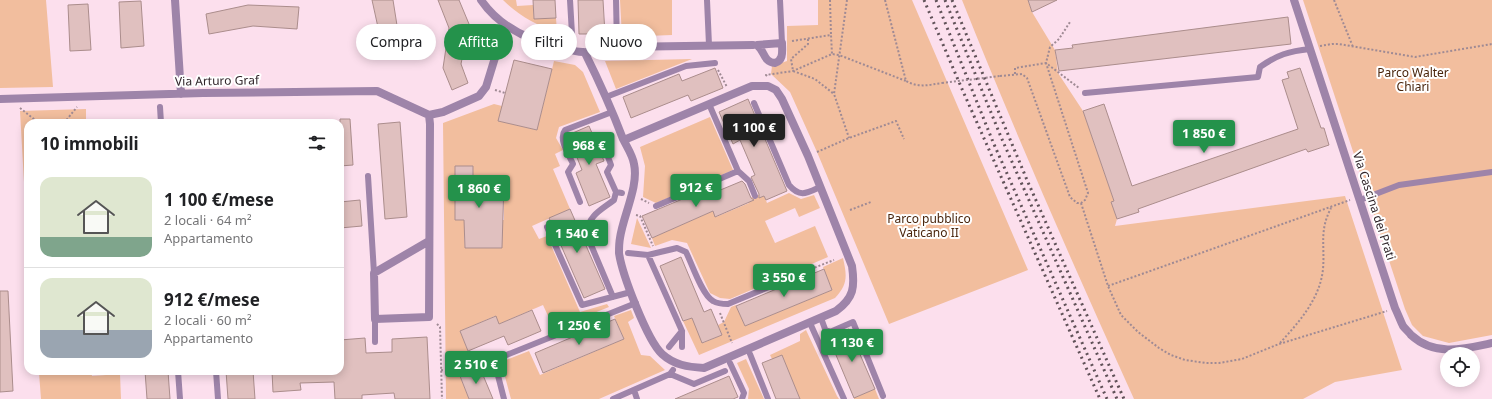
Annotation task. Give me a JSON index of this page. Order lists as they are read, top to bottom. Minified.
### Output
{"streets":{"street":["Via Arturo Graf","Via Cascina dei Prati"]},"parks":["Parco Walter Chiari","Parco pubblico Vaticano II"],"page":{"chip":["Compra","Affitta","Filtri","Nuovo"],"price":["1 100 €","1 850 €","968 €","912 €","1 860 €","1 540 €","3 550 €","1 250 €","1 130 €","2 510 €"],"heading":"10 immobili","list":[{"name":"1 100 €/mese","note":"2 locali · 64 m² · Appartamento"},{"name":"912 €/mese","note":"2 locali · 60 m² · Appartamento"}]}}
